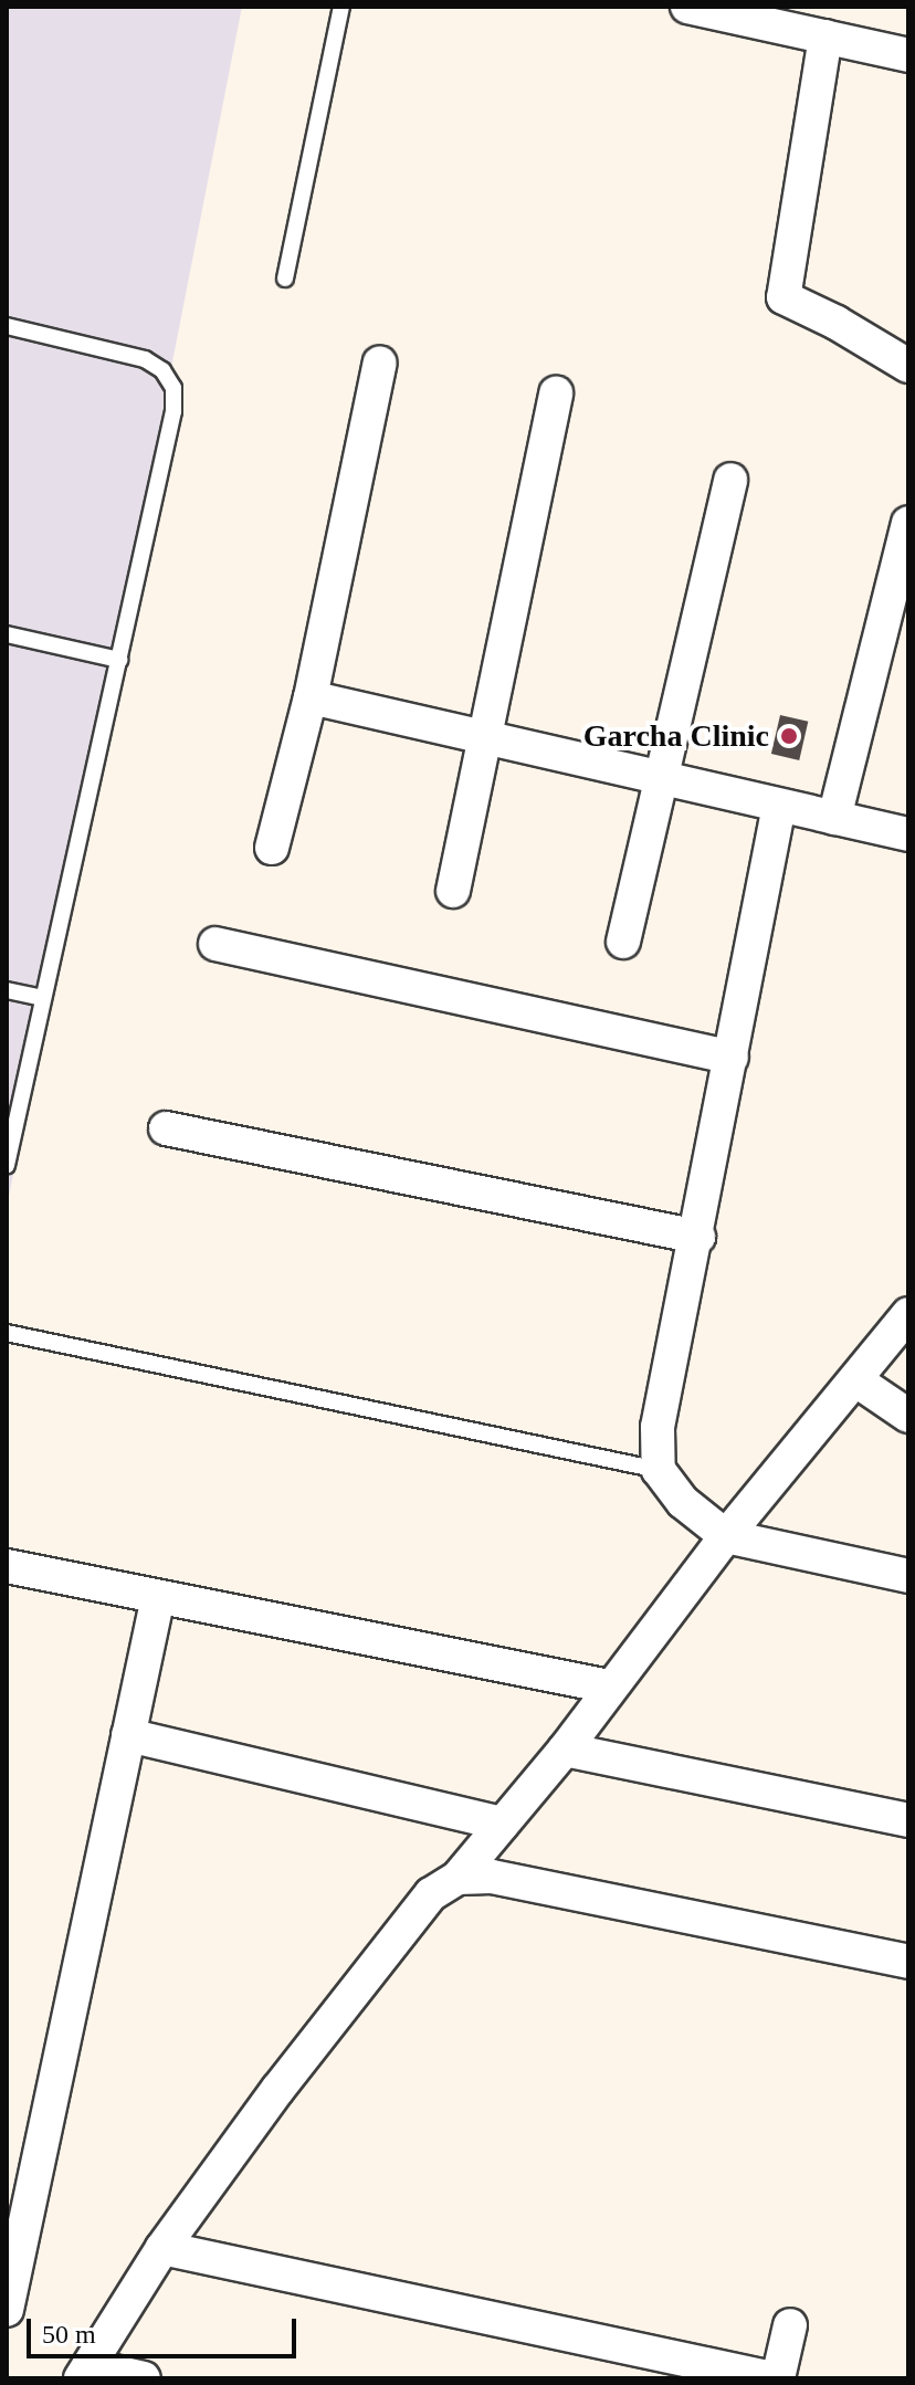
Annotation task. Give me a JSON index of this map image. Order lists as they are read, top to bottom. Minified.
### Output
{"places":["Garcha Clinic"],"scale_bar":"50 m"}
